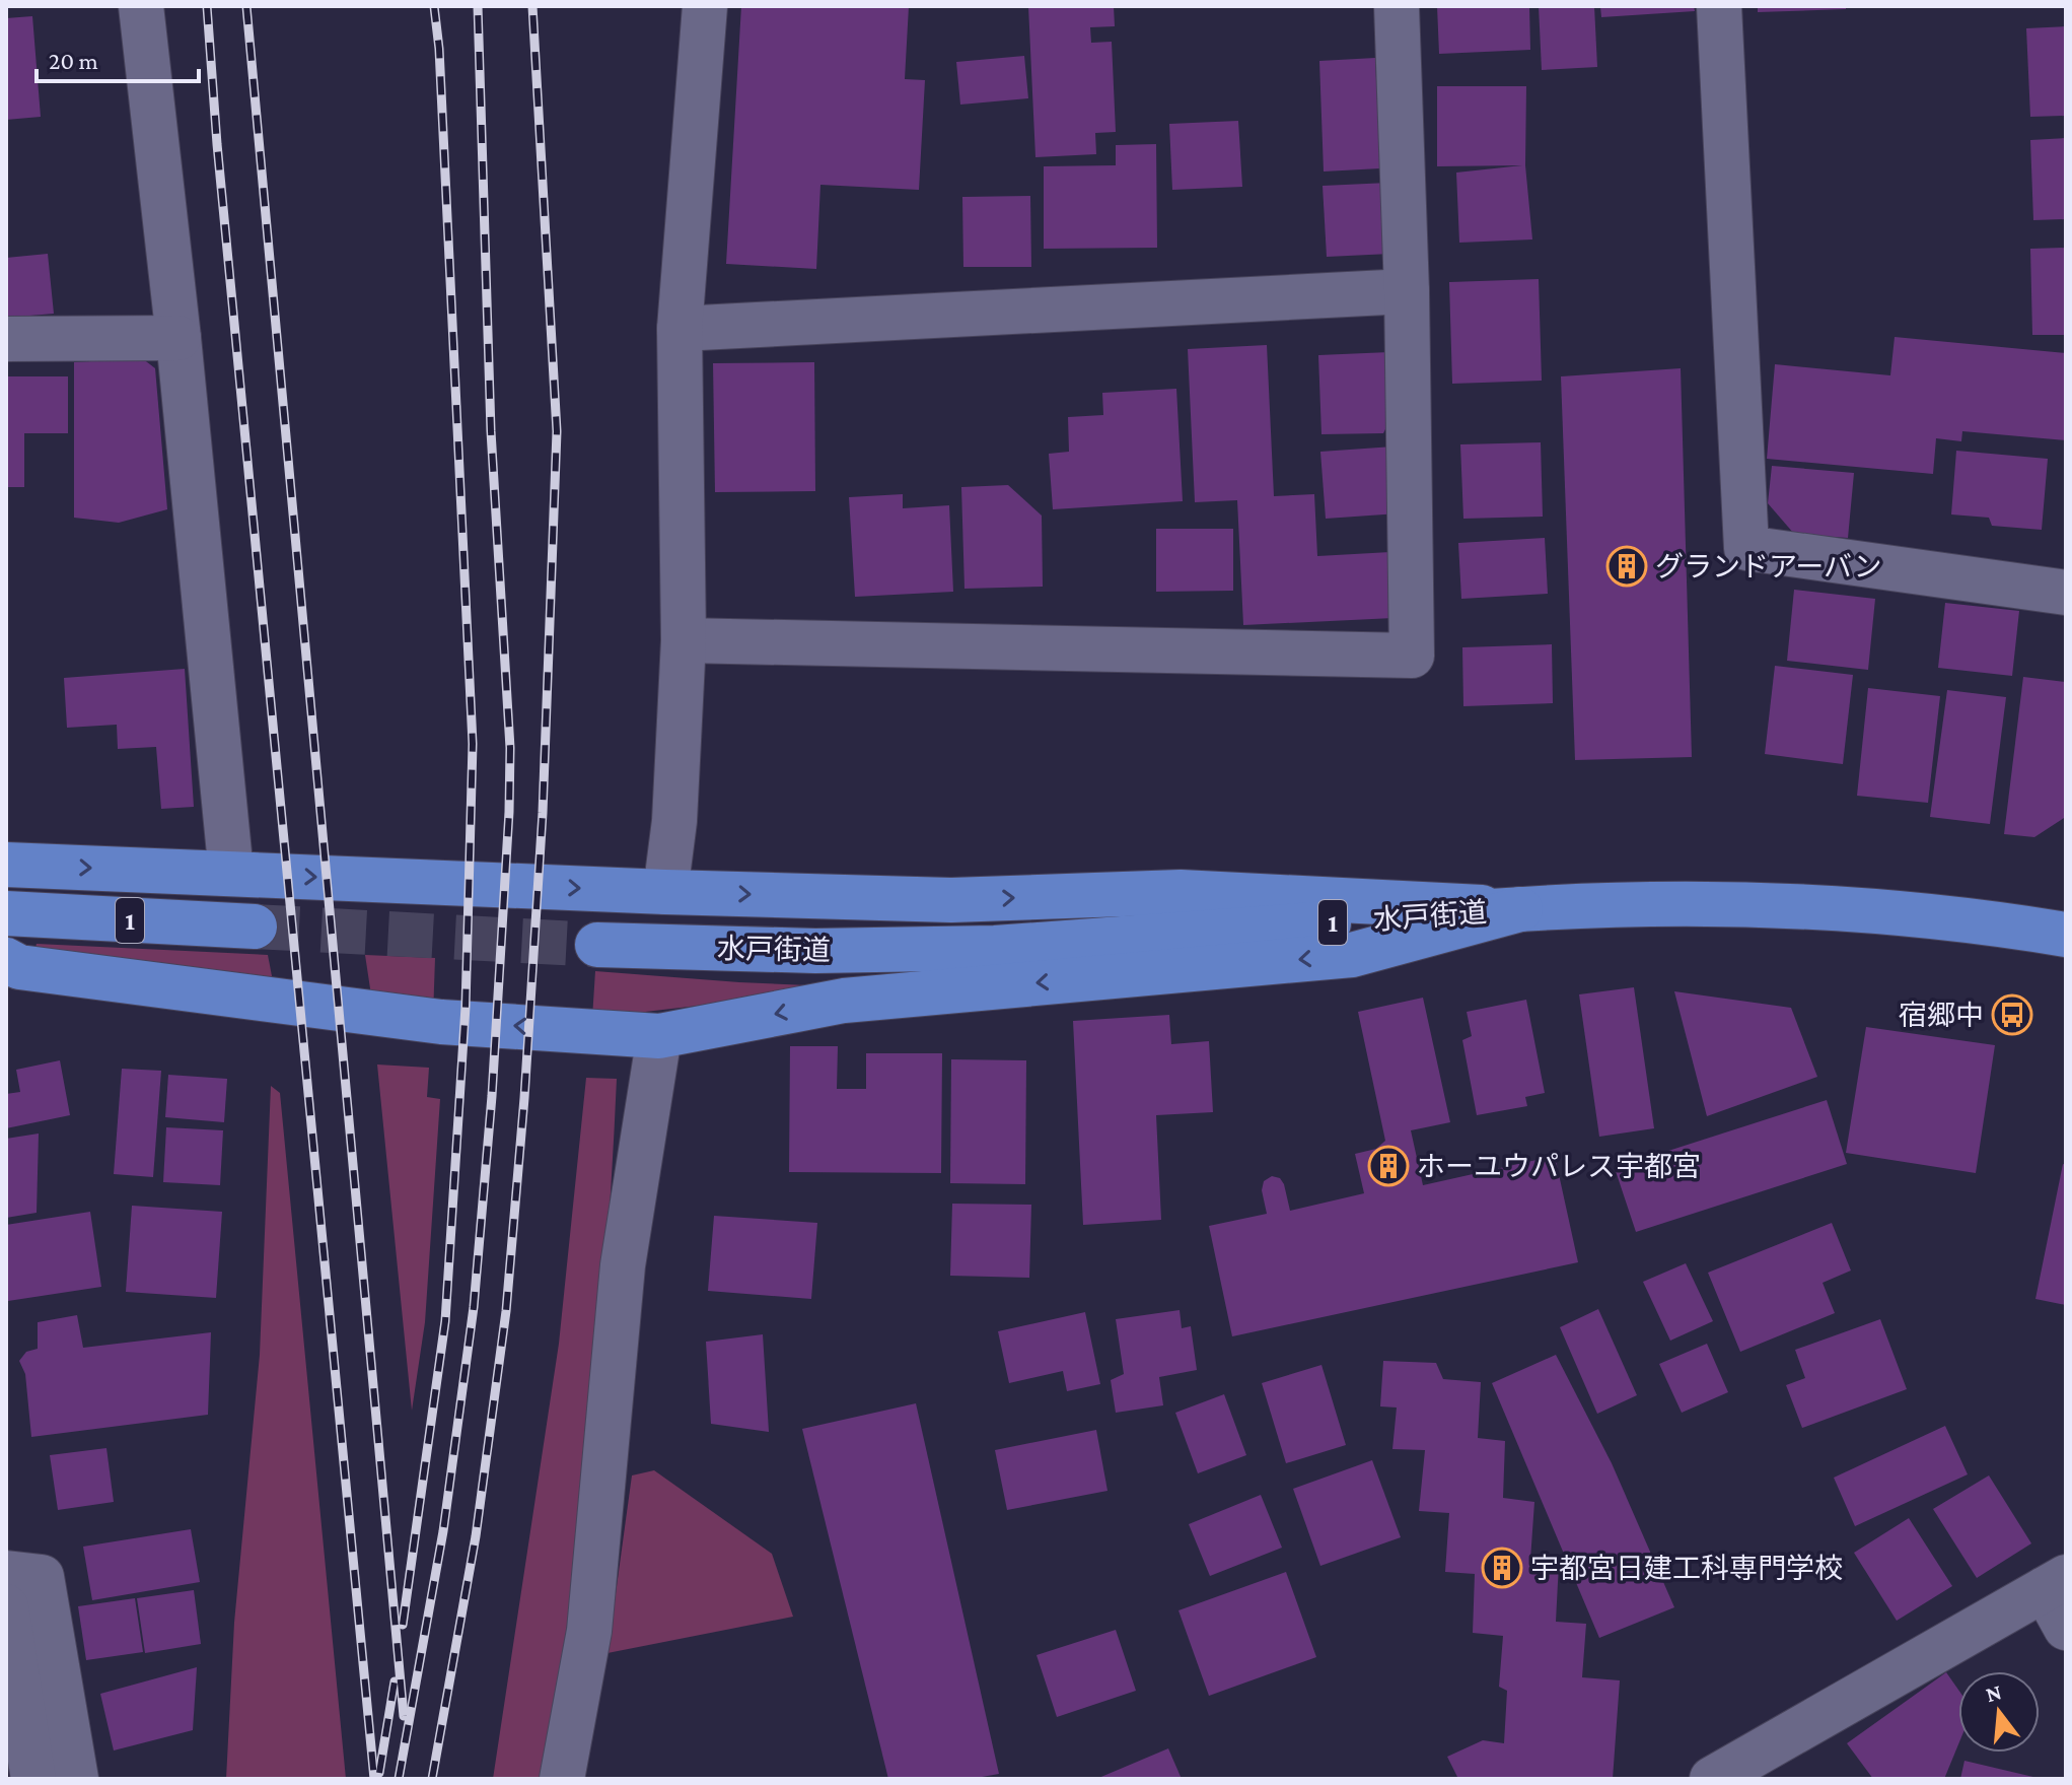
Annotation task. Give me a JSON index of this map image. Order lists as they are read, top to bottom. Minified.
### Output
{"streets":{"main road":["水戸街道","1"]},"places":{"building":["グランドアーバン","ホーユウパレス宇都宮","宇都宮日建工科専門学校"],"bus stop":["宿郷中"]},"scale_bar":"20 m","north":"top"}
